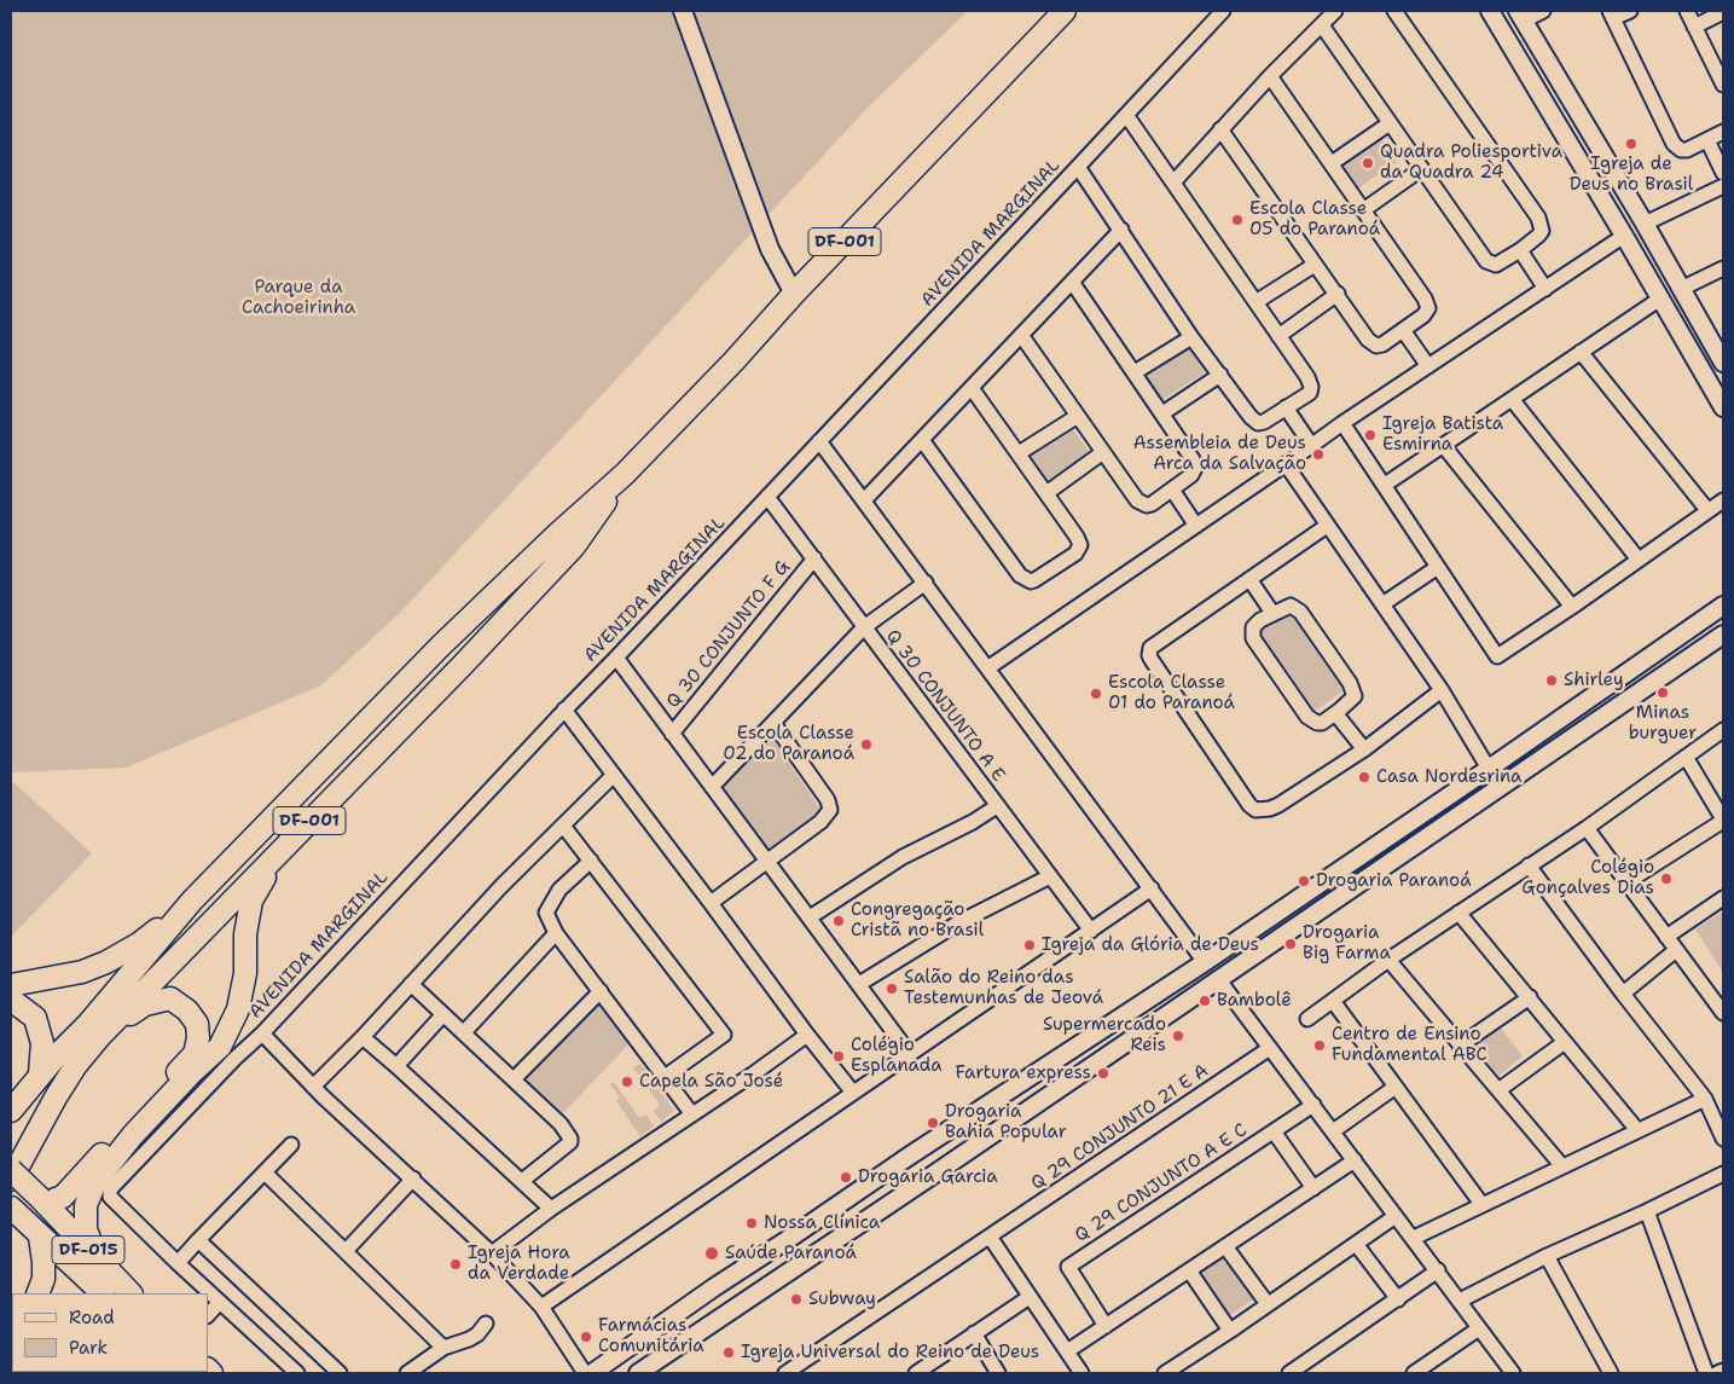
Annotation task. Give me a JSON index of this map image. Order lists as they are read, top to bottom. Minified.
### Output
{"streets":{"main road":["DF-001","DF-015"],"street":["AVENIDA MARGINAL","Q 30 CONJUNTO F G","Q 30 CONJUNTO A E","Q 29 CONJUNTO 21 E A","Q 29 CONJUNTO A E C"]},"crossings":[["AVENIDA MARGINAL","Q 30 CONJUNTO A E"],["Q 30 CONJUNTO F G","Q 30 CONJUNTO A E"]],"parks":["Parque da Cachoeirinha"],"places":["Igreja de Deus no Brasil","Quadra Poliesportiva da Quadra 24","Escola Classe 05 do Paranoá","Igreja Batista Esmirna","Assembleia de Deus Arca da Salvação","Shirley","Minas burguer","Escola Classe 01 do Paranoá","Escola Classe 02 do Paranoá","Casa Nordesrina","Colégio Gonçalves Dias","Drogaria Paranoá","Congregação Cristã no Brasil","Drogaria Big Farma","Igreja da Glória de Deus","Salão do Reino das Testemunhas de Jeová","Bambolê","Supermercado Reis","Centro de Ensino Fundamental ABC","Colégio Esplanada","Fartura express","Capela São José","Drogaria Bahia Popular","Drogaria Garcia","Nossa Clínica","Saúde Paranoá","Igreja Hora da Verdade","Subway","Farmácias Comunitária","Igreja Universal do Reino de Deus"],"legend":["Road","Park"]}
